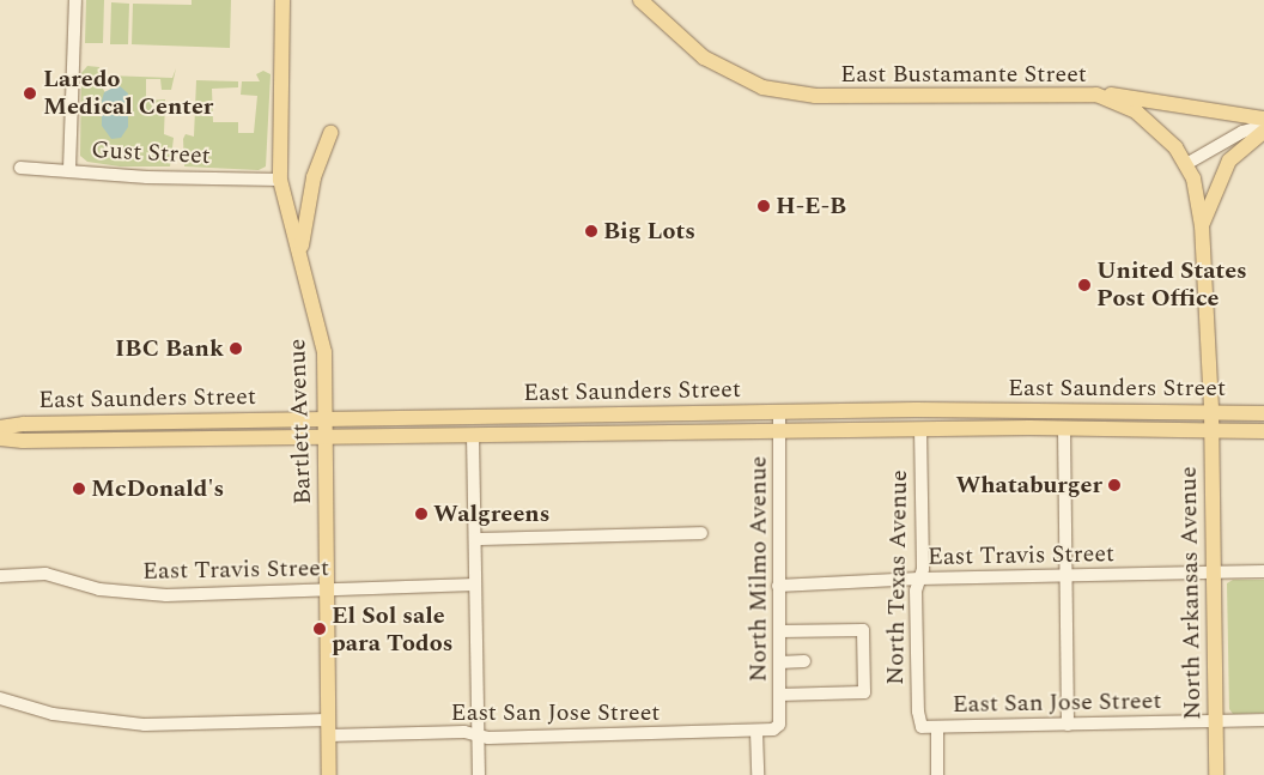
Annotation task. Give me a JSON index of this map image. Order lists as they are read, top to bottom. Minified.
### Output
{"streets":{"main road":["East Bustamante Street","East Saunders Street","Bartlett Avenue","North Arkansas Avenue"],"street":["Gust Street","East Travis Street","North Milmo Avenue","North Texas Avenue","East San Jose Street"]},"crossings":[["East Bustamante Street","East Saunders Street"],["East Bustamante Street","North Arkansas Avenue"],["Gust Street","Bartlett Avenue"],["East Saunders Street","Bartlett Avenue"],["East Saunders Street","North Milmo Avenue"],["East Saunders Street","North Texas Avenue"],["East Saunders Street","North Arkansas Avenue"],["Bartlett Avenue","East Travis Street"],["Bartlett Avenue","East San Jose Street"],["East Travis Street","North Milmo Avenue"],["East Travis Street","North Texas Avenue"],["East Travis Street","North Arkansas Avenue"],["North Milmo Avenue","East San Jose Street"],["North Texas Avenue","East San Jose Street"],["North Arkansas Avenue","East San Jose Street"]],"places":["Laredo Medical Center","H-E-B","Big Lots","United States Post Office","IBC Bank","Whataburger","McDonald's","Walgreens","El Sol sale para Todos"]}
